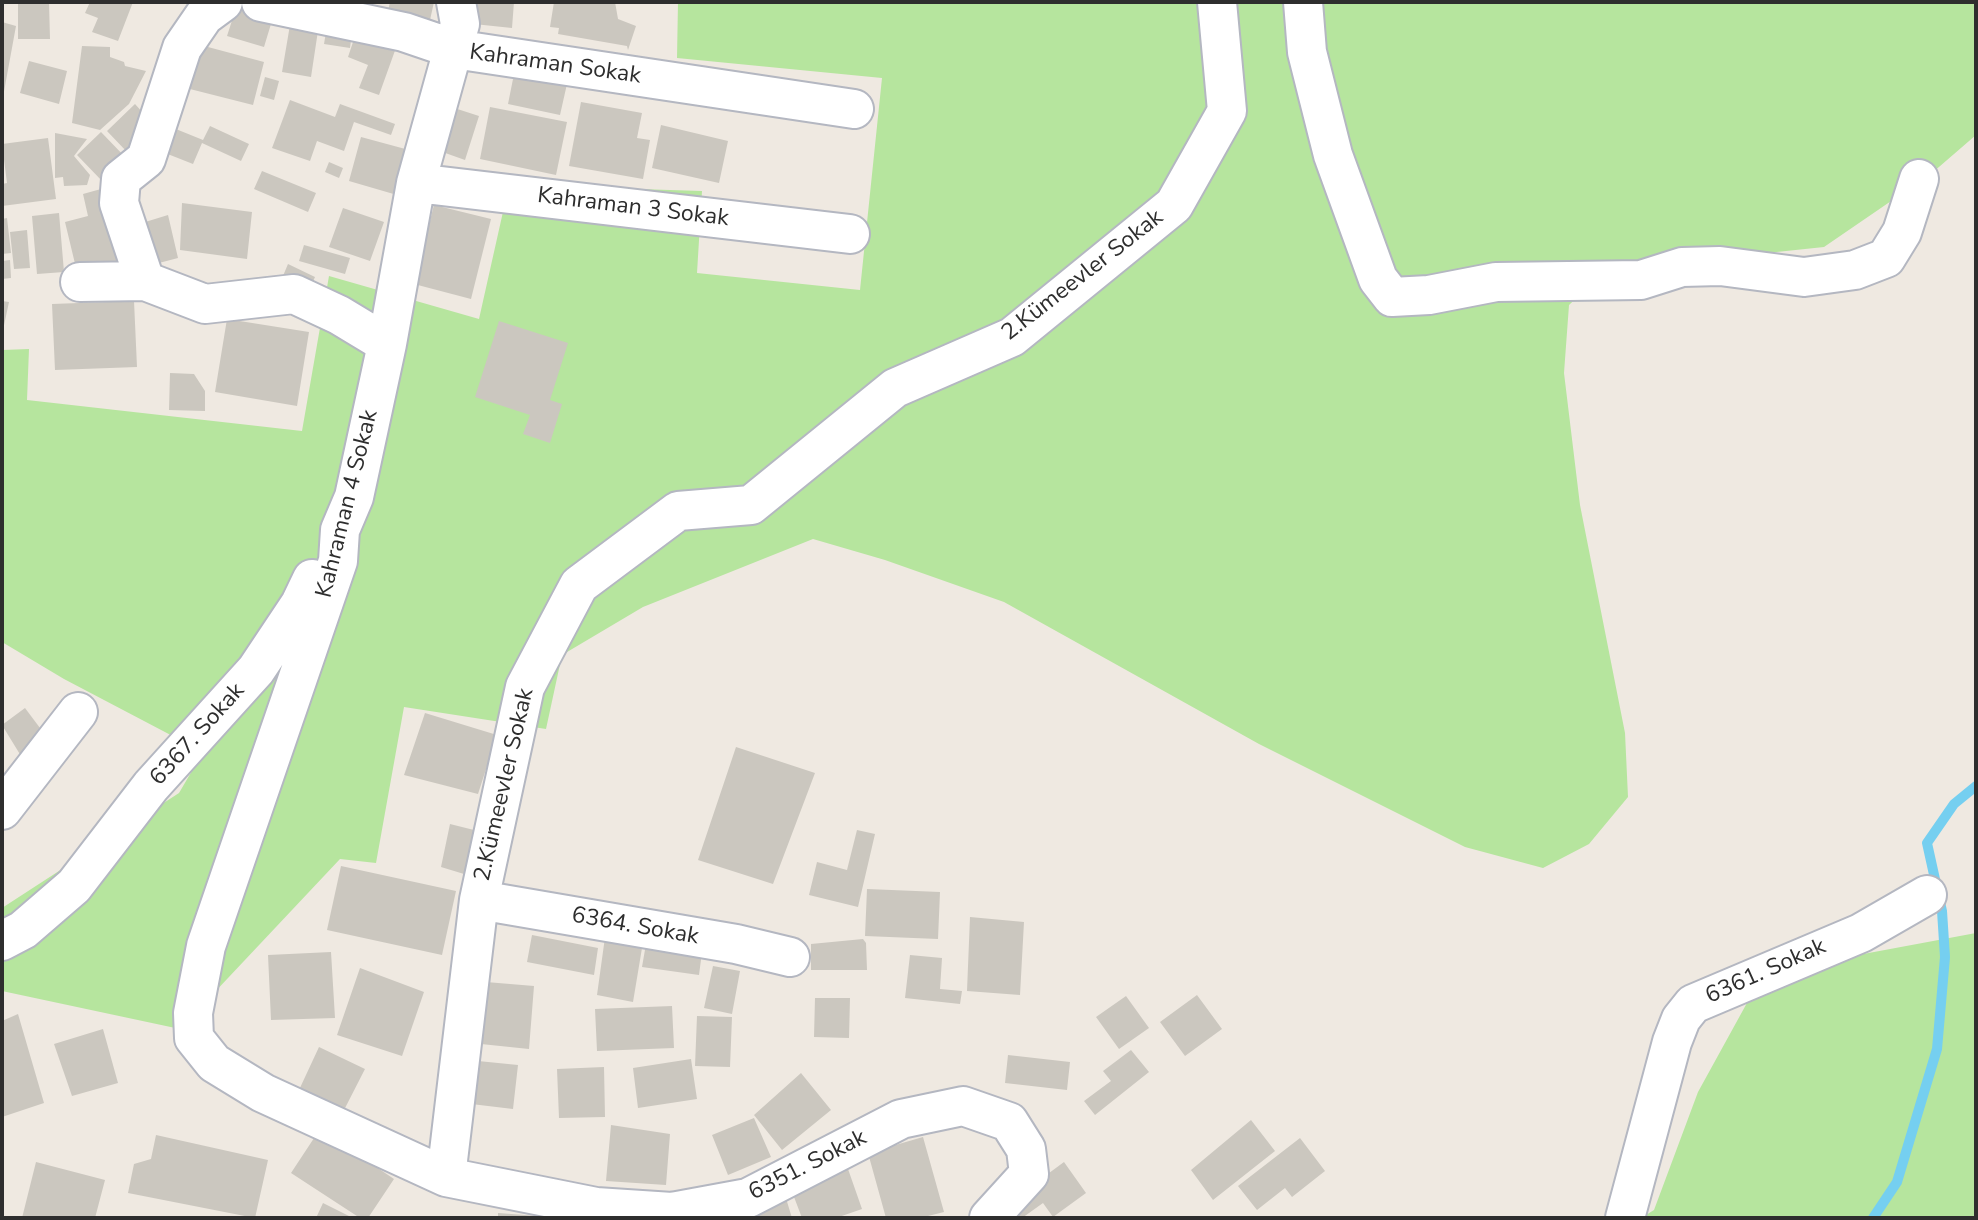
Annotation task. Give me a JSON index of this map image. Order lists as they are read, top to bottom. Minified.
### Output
{"streets":{"street":["Kahraman Sokak","Kahraman 3 Sokak","2.Kümeevler Sokak","Kahraman 4 Sokak","6367. Sokak","6364. Sokak","6361. Sokak","6351. Sokak"]},"crossings":[["Kahraman Sokak","Kahraman 4 Sokak"],["Kahraman 3 Sokak","Kahraman 4 Sokak"],["2.Kümeevler Sokak","Kahraman 4 Sokak"],["2.Kümeevler Sokak","6364. Sokak"],["2.Kümeevler Sokak","6351. Sokak"],["Kahraman 4 Sokak","6367. Sokak"],["Kahraman 4 Sokak","6351. Sokak"]]}
